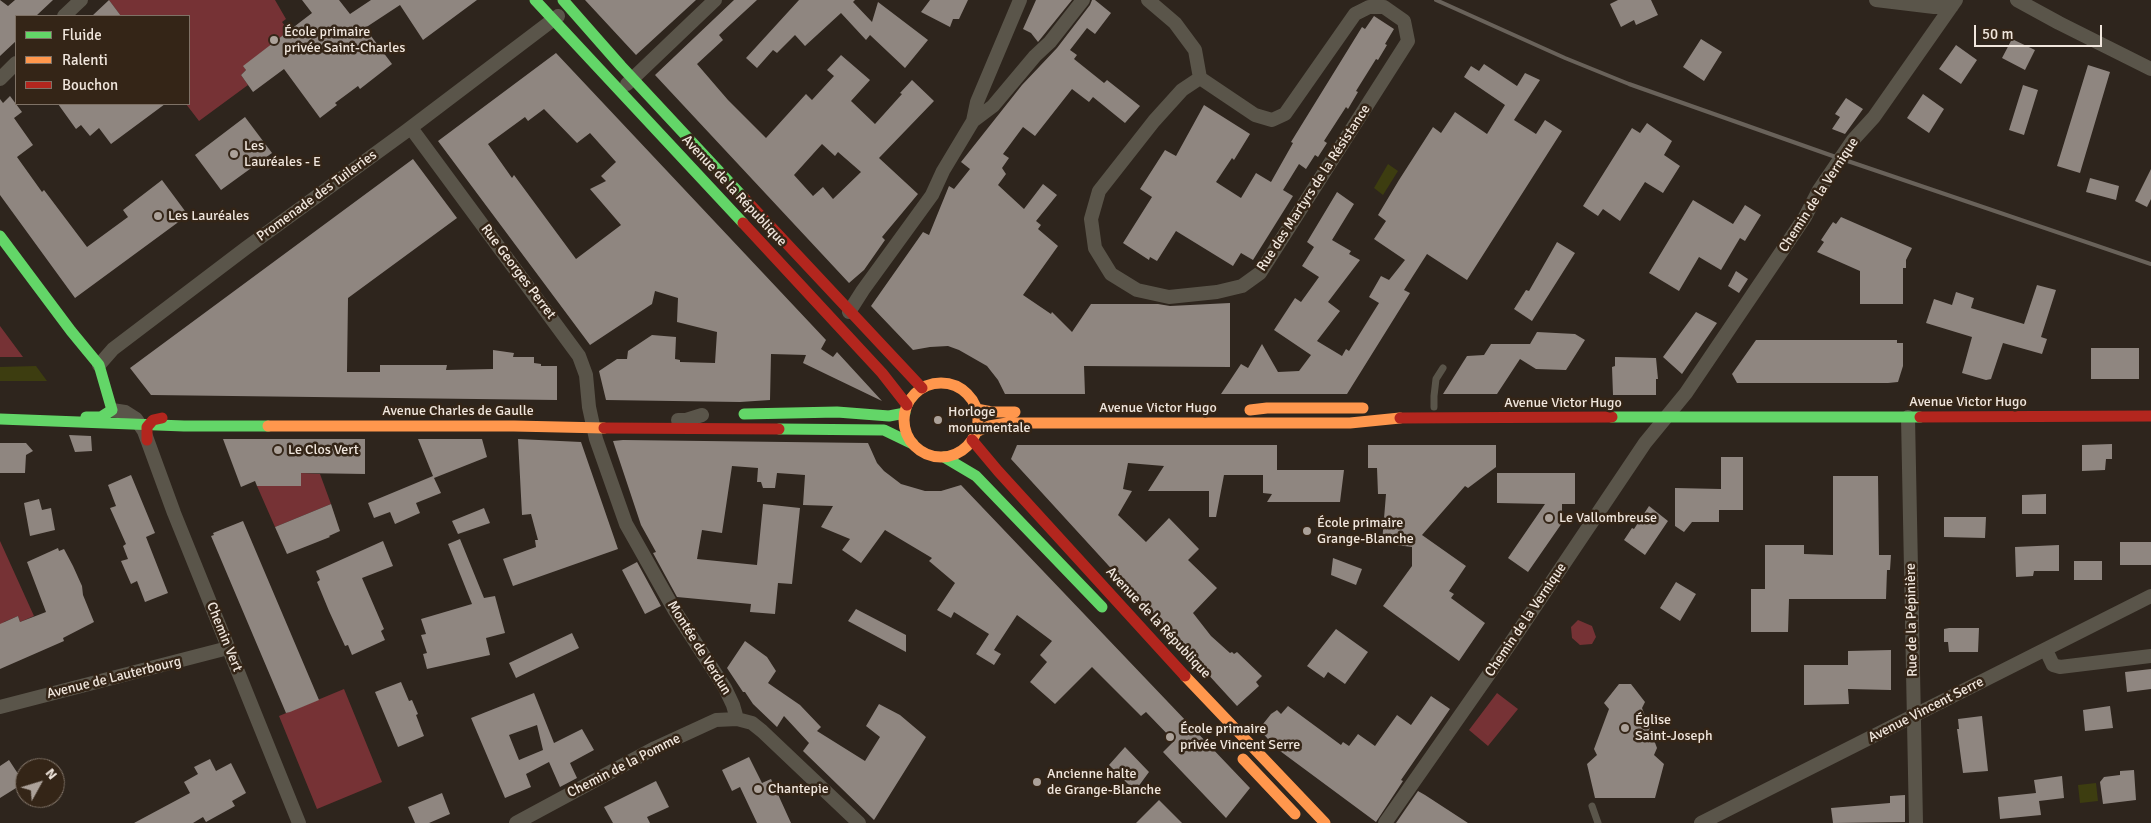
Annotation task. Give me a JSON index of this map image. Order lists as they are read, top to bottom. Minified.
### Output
{"streets":{"main road":["Avenue de la République","Avenue Victor Hugo","Avenue Charles de Gaulle"],"street":["Rue des Martyrs de la Résistance","Chemin de la Vernique","Promenade des Tuileries","Rue Georges Perret","Rue de la Pépinière","Chemin Vert","Montée de Verdun","Avenue de Lauterbourg","Avenue Vincent Serre","Chemin de la Pomme"]},"crossings":[["Avenue de la République","Promenade des Tuileries"],["Avenue de la République","Avenue Victor Hugo"],["Avenue de la République","Avenue Charles de Gaulle"],["Chemin de la Vernique","Avenue Victor Hugo"],["Promenade des Tuileries","Rue Georges Perret"],["Rue Georges Perret","Avenue Charles de Gaulle"],["Rue Georges Perret","Montée de Verdun"],["Avenue Victor Hugo","Avenue Charles de Gaulle"],["Avenue Victor Hugo","Rue de la Pépinière"],["Avenue Charles de Gaulle","Chemin Vert"],["Avenue Charles de Gaulle","Montée de Verdun"],["Rue de la Pépinière","Avenue Vincent Serre"],["Chemin Vert","Avenue de Lauterbourg"],["Montée de Verdun","Chemin de la Pomme"]],"places":["École primaire privée Saint-Charles","Les Lauréales - E","Les Lauréales","Horloge monumentale","Le Clos Vert","Le Vallombreuse","École primaire Grange-Blanche","Église Saint-Joseph","École primaire privée Vincent Serre","Ancienne halte de Grange-Blanche","Chantepie"],"legend":["Fluide","Ralenti","Bouchon"],"scale_bar":"50 m","north":"top right"}
